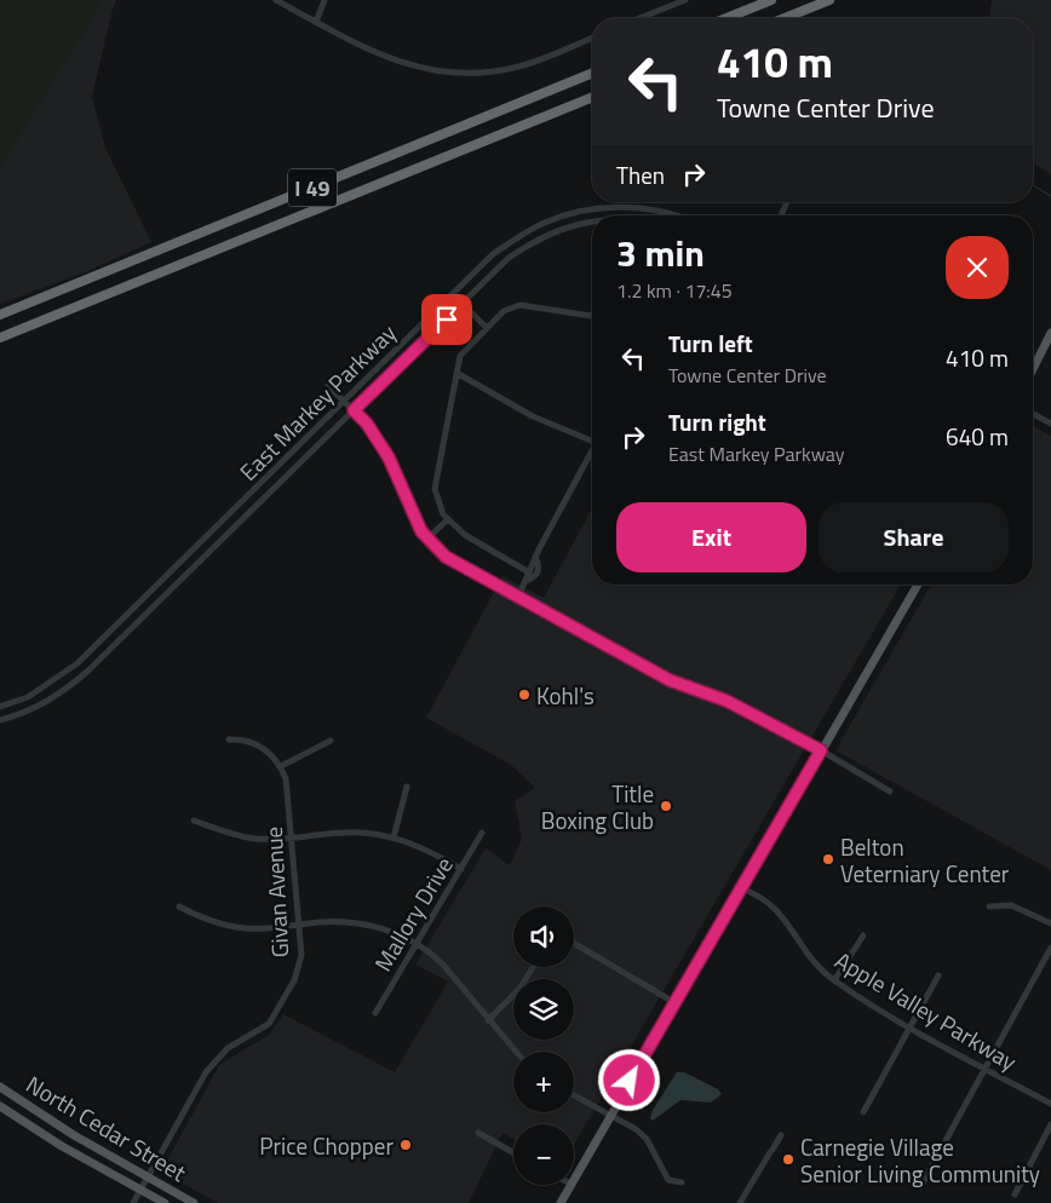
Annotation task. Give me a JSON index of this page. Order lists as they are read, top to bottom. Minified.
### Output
{"streets":{"highway":["I 49"],"main road":["North Cedar Street"],"street":["East Markey Parkway","Givan Avenue","Mallory Drive","Apple Valley Parkway"]},"crossings":[["Givan Avenue","North Cedar Street"]],"places":["Kohl's","Title Boxing Club","Belton Veterniary Center","Price Chopper","Carnegie Village Senior Living Community"],"page":{"turn":["410 m","Towne Center Drive"],"then":"Then","heading":["3 min","1.2 km · 17:45"],"list":[{"name":"Turn left","note":"Towne Center Drive","value":"410 m"},{"name":"Turn right","note":"East Markey Parkway","value":"640 m"}],"buttons":["Exit","Share"],"map_buttons":["+","−"]}}
